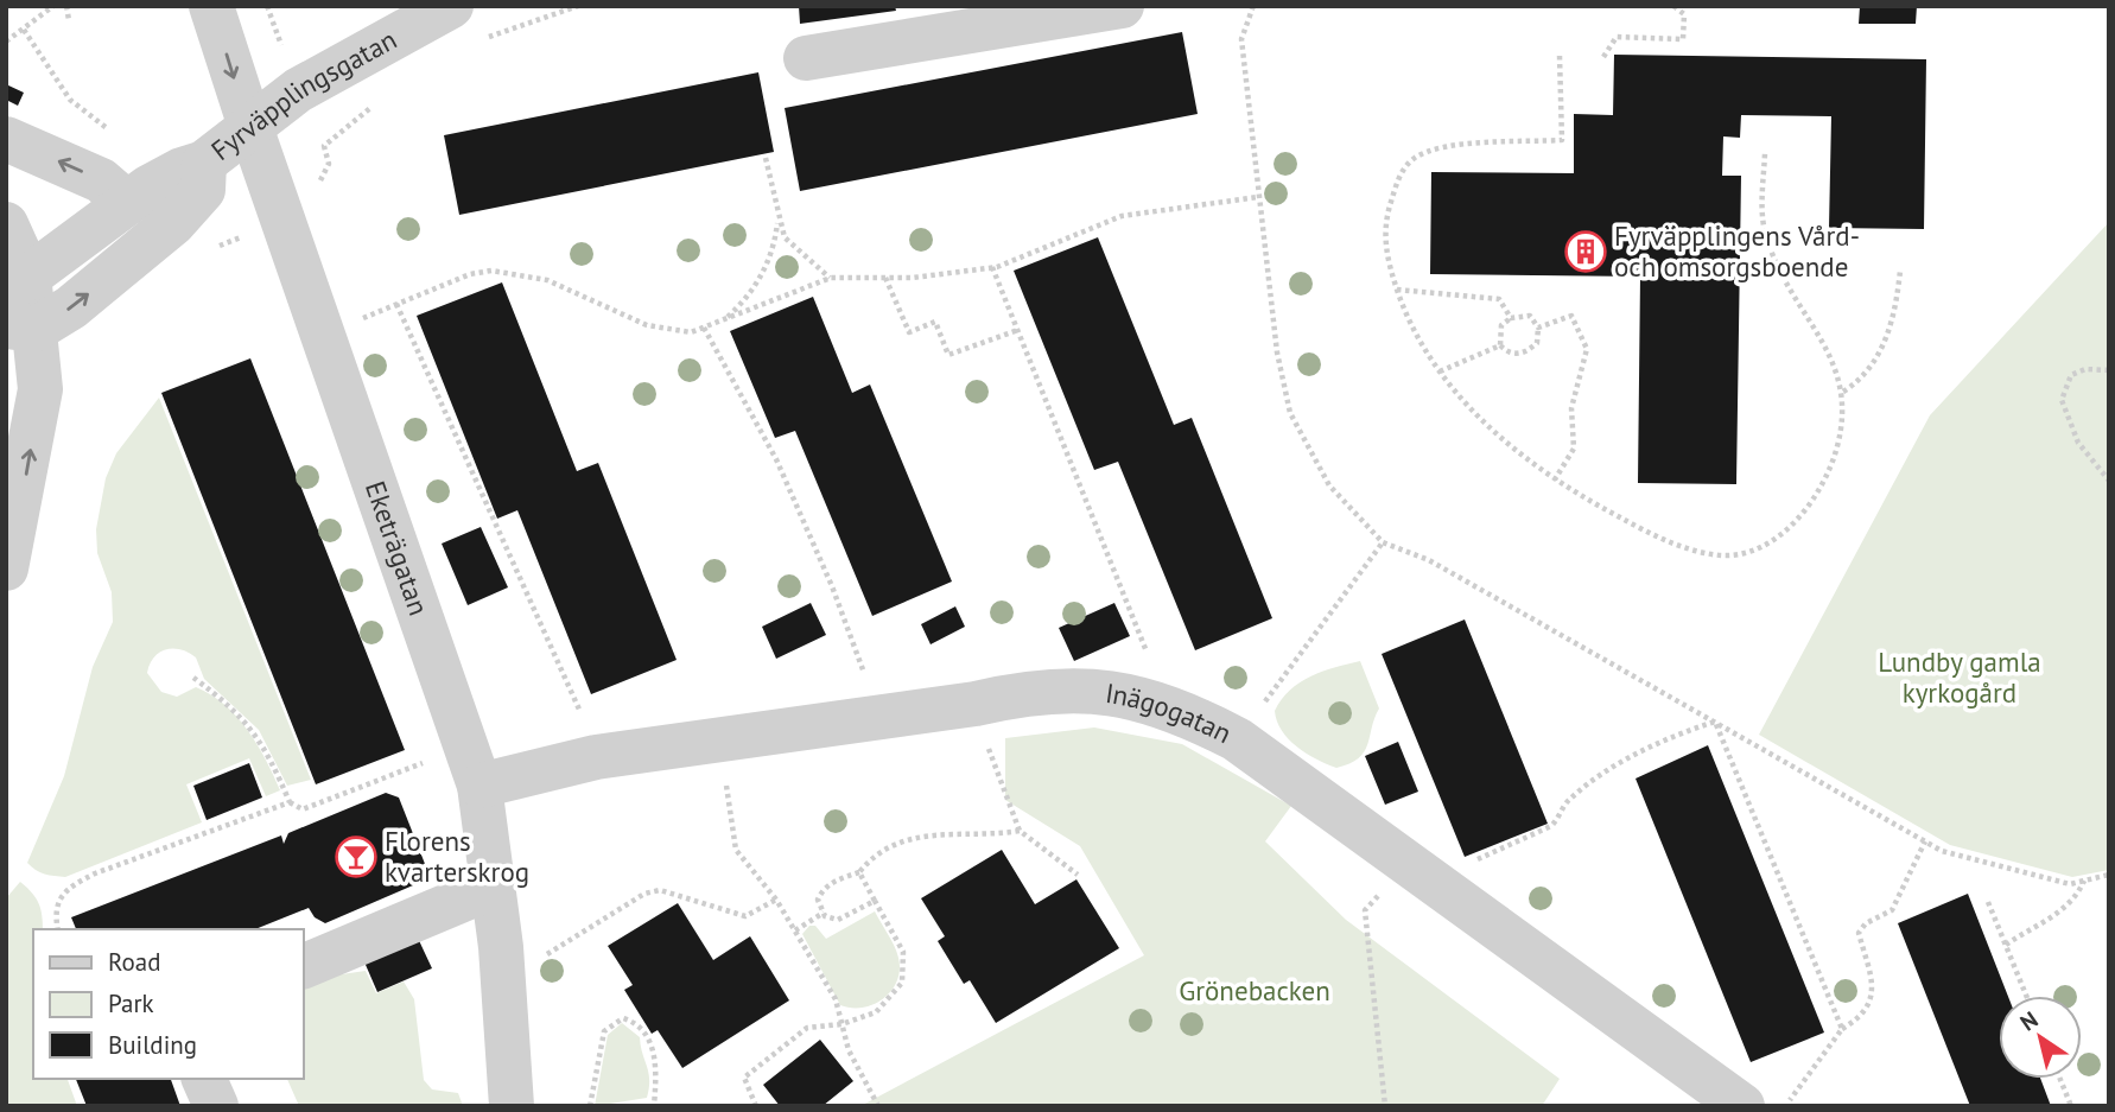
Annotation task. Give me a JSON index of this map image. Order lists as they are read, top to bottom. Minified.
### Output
{"streets":{"street":["Fyrväpplingsgatan","Eketrägatan","Inägogatan"]},"crossings":[["Fyrväpplingsgatan","Eketrägatan"],["Eketrägatan","Inägogatan"]],"parks":["Lundby gamla kyrkogård","Grönebacken"],"places":{"building":["Fyrväpplingens Vård- och omsorgsboende"],"bar":["Florens kvarterskrog"]},"legend":["Road","Park","Building"],"north":"top left"}
